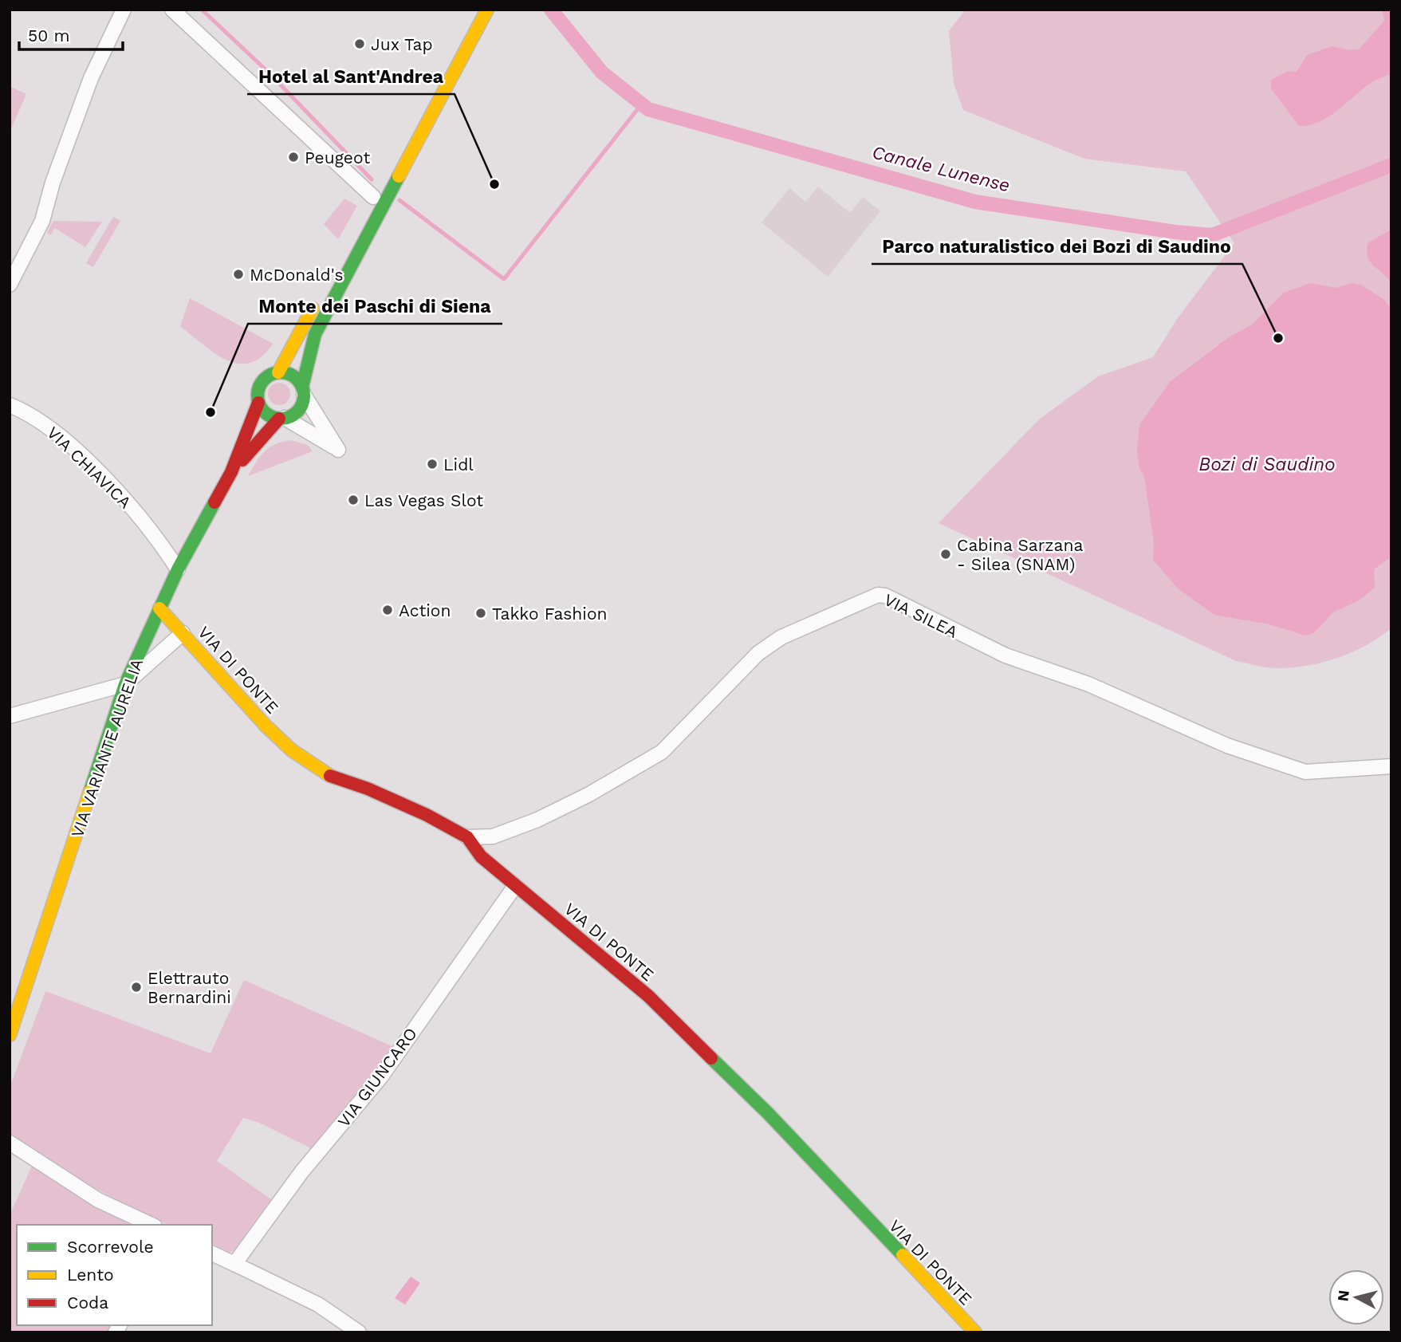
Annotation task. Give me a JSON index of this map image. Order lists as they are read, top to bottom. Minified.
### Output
{"streets":{"main road":["VIA DI PONTE","VIA VARIANTE AURELIA"],"street":["VIA CHIAVICA","VIA SILEA","VIA GIUNCARO"]},"crossings":[["VIA CHIAVICA","VIA VARIANTE AURELIA"],["VIA SILEA","VIA DI PONTE"],["VIA DI PONTE","VIA VARIANTE AURELIA"],["VIA DI PONTE","VIA GIUNCARO"]],"water":["Canale Lunense","Bozi di Saudino"],"places":["Jux Tap","Peugeot","Hotel al Sant'Andrea","McDonald's","Parco naturalistico dei Bozi di Saudino","Monte dei Paschi di Siena","Lidl","Las Vegas Slot","Cabina Sarzana - Silea (SNAM)","Action","Takko Fashion","Elettrauto Bernardini"],"legend":["Scorrevole","Lento","Coda"],"scale_bar":"50 m","north":"left"}
